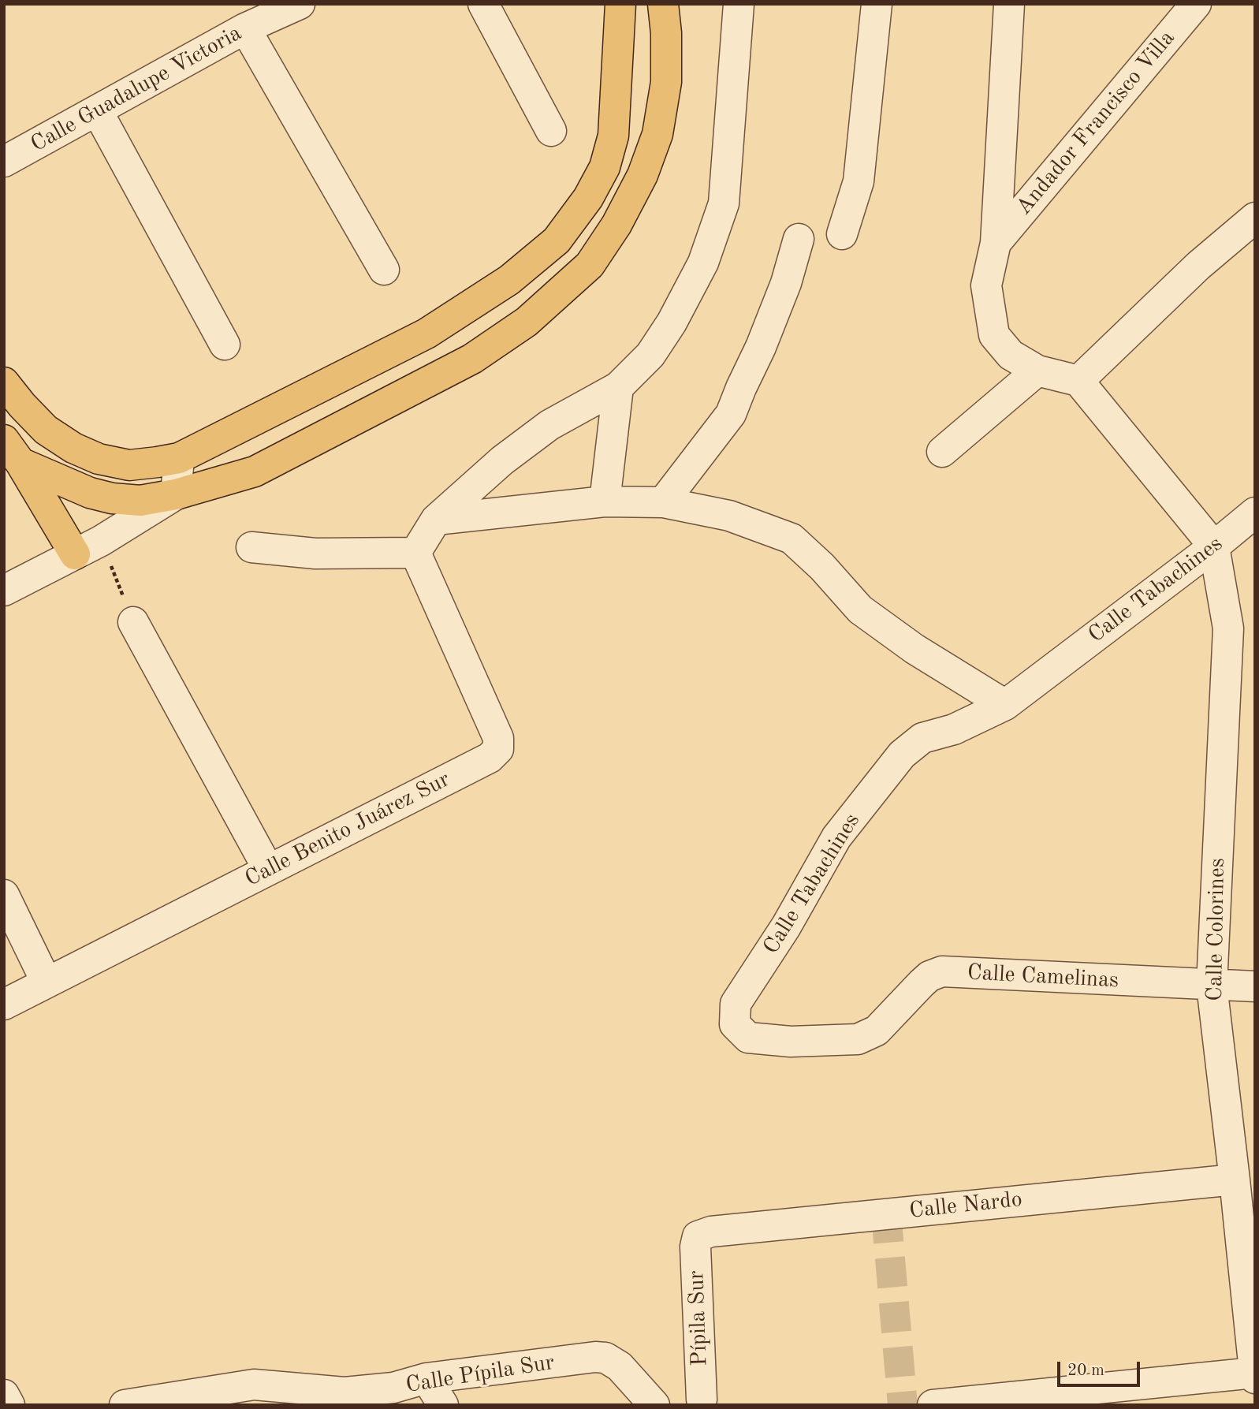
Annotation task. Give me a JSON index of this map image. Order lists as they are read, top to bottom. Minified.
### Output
{"streets":{"street":["Calle Guadalupe Victoria","Andador Francisco Villa","Calle Tabachines","Calle Benito Juárez Sur","Calle Colorines","Calle Camelinas","Calle Nardo","Pípila Sur","Calle Pípila Sur"]},"crossings":[["Calle Tabachines","Calle Colorines"],["Calle Tabachines","Calle Camelinas"],["Calle Colorines","Calle Camelinas"],["Calle Colorines","Calle Nardo"],["Calle Nardo","Pípila Sur"]],"scale_bar":"20 m"}
